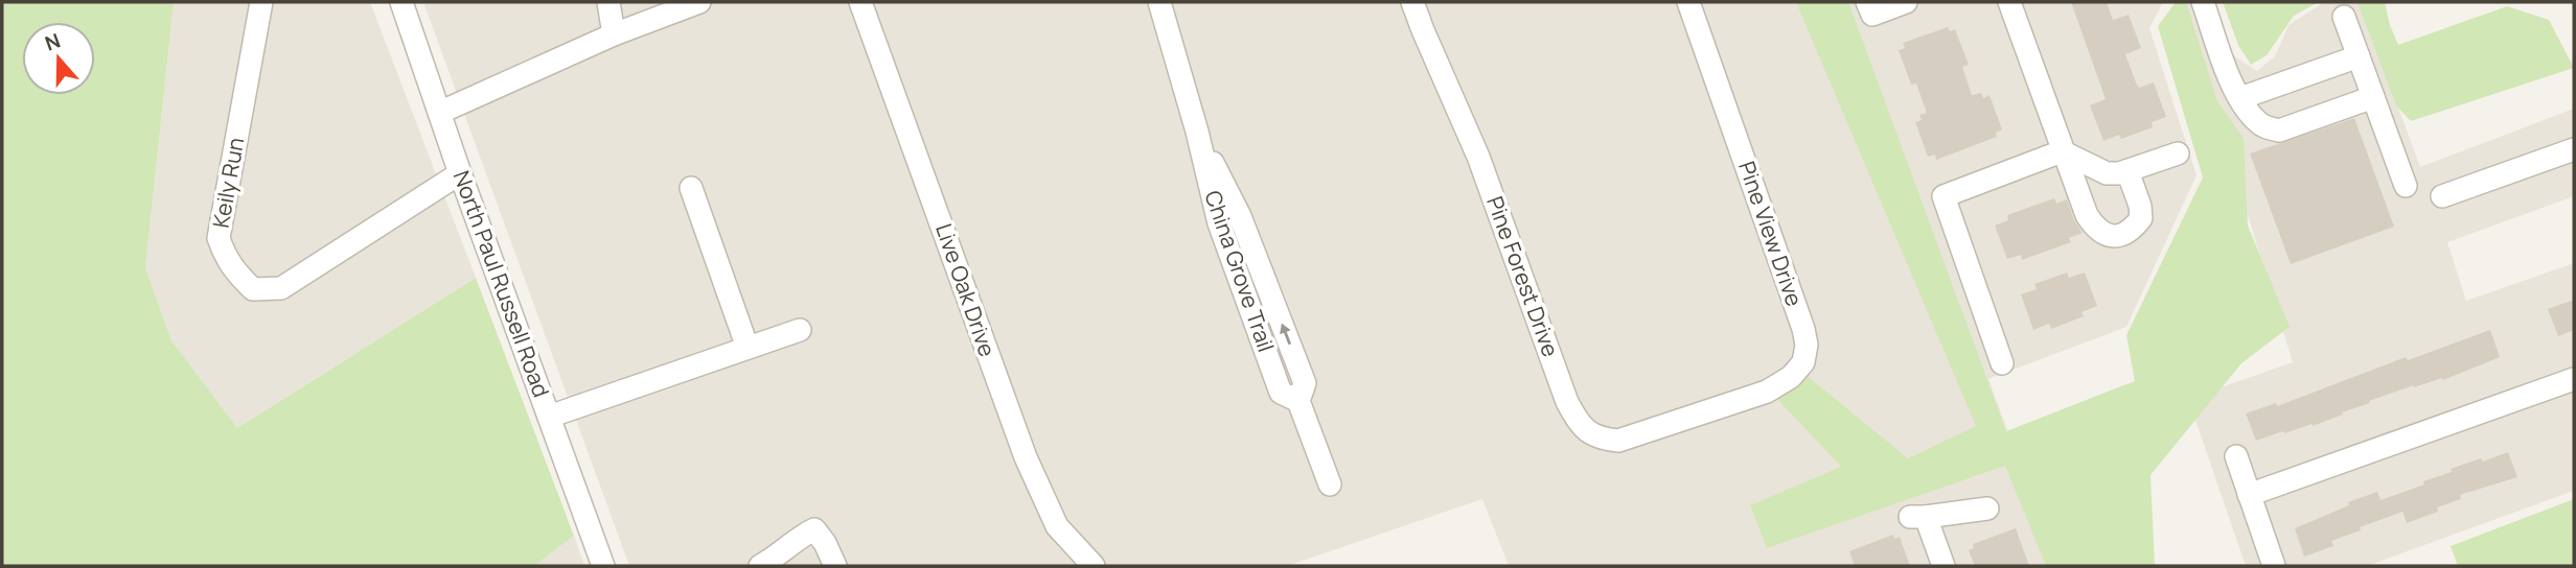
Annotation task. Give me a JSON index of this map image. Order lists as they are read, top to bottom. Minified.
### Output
{"streets":{"street":["Keily Run","Pine View Drive","China Grove Trail","Pine Forest Drive","North Paul Russell Road","Live Oak Drive"]},"crossings":[["Keily Run","North Paul Russell Road"],["Pine View Drive","Pine Forest Drive"]],"north":"top"}
